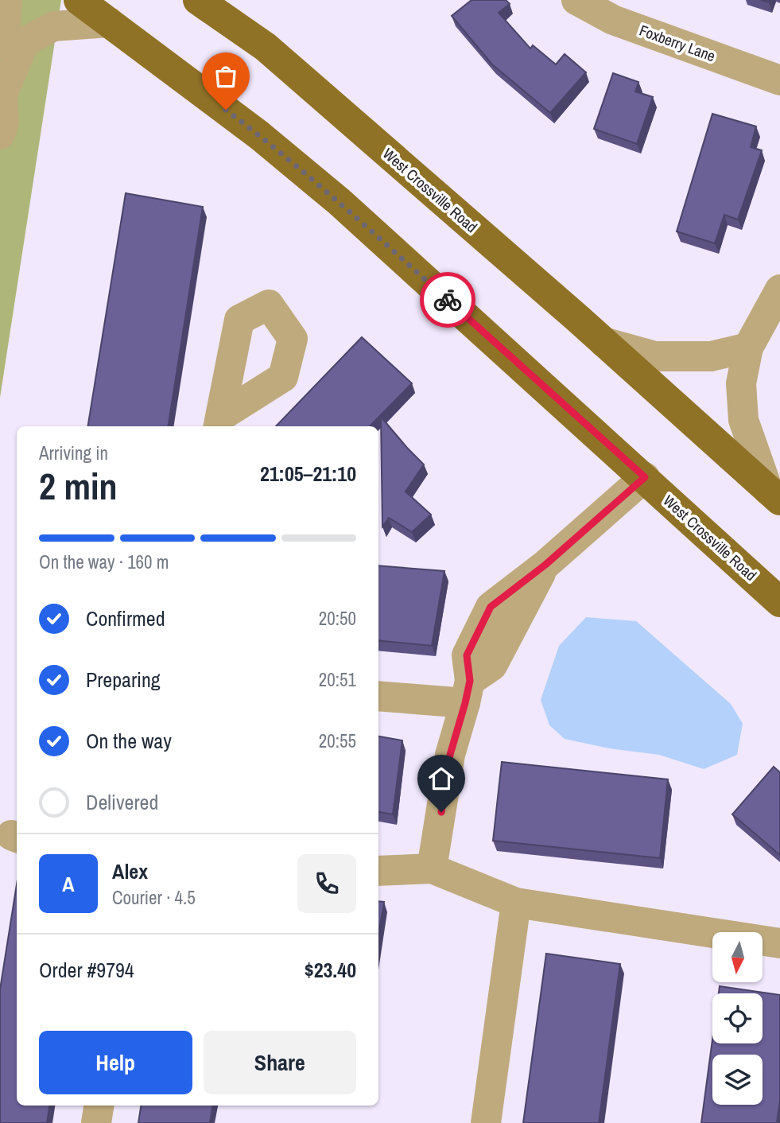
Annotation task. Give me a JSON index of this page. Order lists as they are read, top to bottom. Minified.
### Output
{"streets":{"main road":["West Crossville Road"],"street":["Foxberry Lane"]},"north":"bottom","page":{"heading":["2 min","Arriving in","21:05–21:10"],"panel":["Alex","Courier · 4.5","Order #9794","$23.40"],"bar":"On the way · 160 m","list":[["Confirmed","20:50"],["Preparing","20:51"],["On the way","20:55"],"Delivered"],"round":"A","buttons":["Help","Share"]}}
